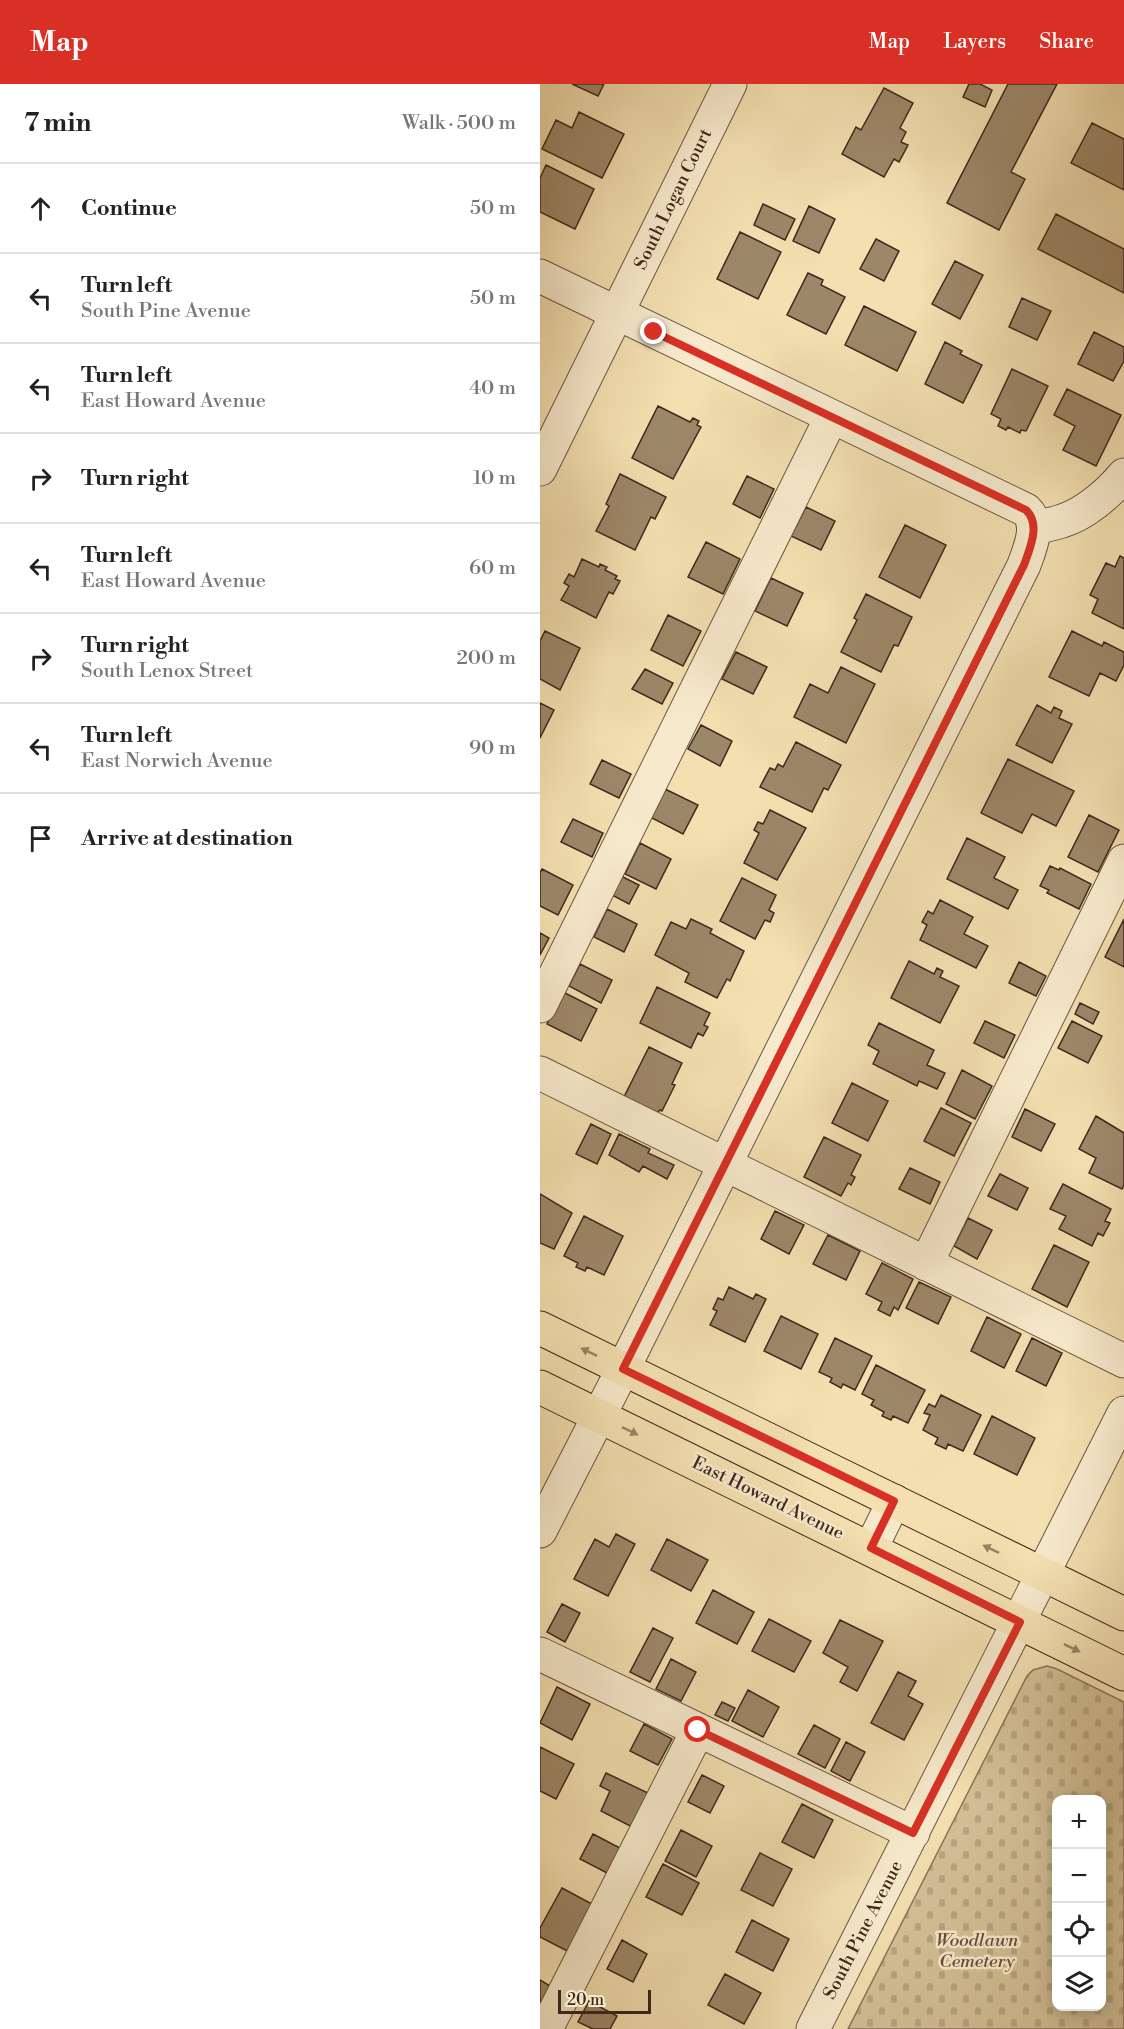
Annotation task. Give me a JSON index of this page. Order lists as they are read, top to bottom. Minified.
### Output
{"streets":{"main road":["East Howard Avenue"],"street":["South Logan Court","South Pine Avenue"]},"crossings":[["East Howard Avenue","South Pine Avenue"]],"parks":["Woodlawn Cemetery"],"scale_bar":"20 m","page":{"header":"Map","nav":["Map","Layers","Share"],"heading":["7 min","Walk · 500 m"],"list":[["Continue","50 m"],["Turn left","South Pine Avenue","50 m"],["Turn left","East Howard Avenue","40 m"],["Turn right","10 m"],["Turn left","East Howard Avenue","60 m"],["Turn right","South Lenox Street","200 m"],["Turn left","East Norwich Avenue","90 m"],"Arrive at destination"],"map_buttons":["+","−"],"scale":"20 m"}}
